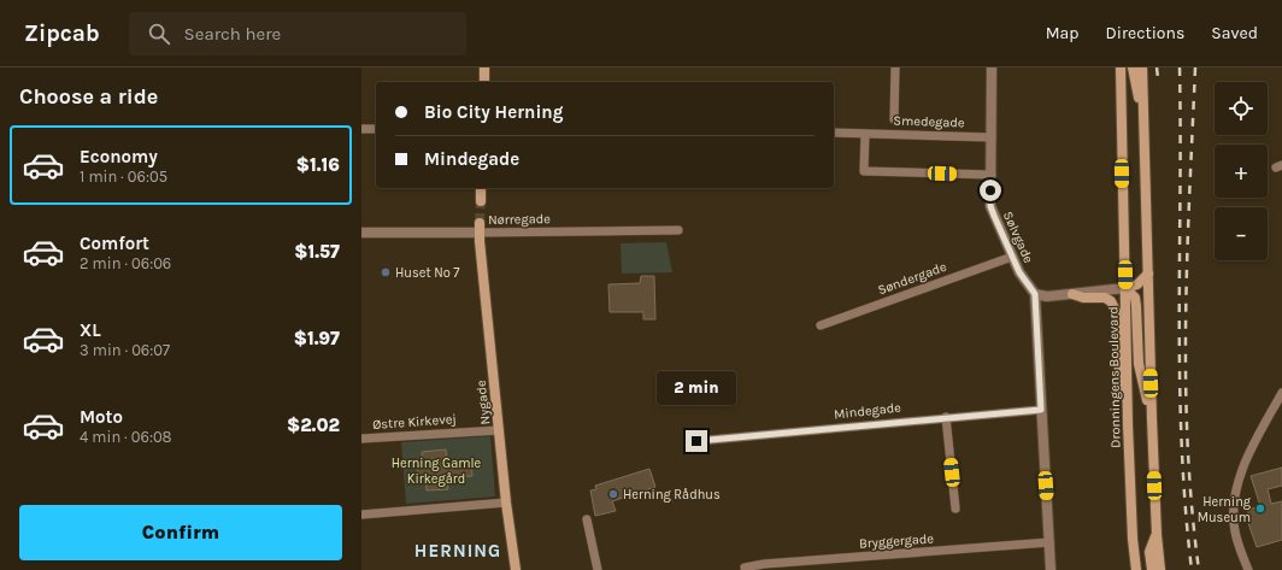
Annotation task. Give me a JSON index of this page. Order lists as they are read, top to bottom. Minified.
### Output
{"streets":{"main road":["Dronningens Boulevard","Nygade"],"street":["Smedegade","Nørregade","Sølvgade","Søndergade","Mindegade","Østre Kirkevej","Bryggergade"]},"crossings":[["Smedegade","Sølvgade"],["Nørregade","Nygade"],["Sølvgade","Søndergade"],["Nygade","Østre Kirkevej"]],"districts":["HERNING"],"parks":["Herning Gamle Kirkegård"],"places":["Huset No 7","Herning Rådhus","Herning Museum"],"page":{"header":"Zipcab","search":"Search here","nav":["Map","Directions","Saved"],"heading":"Choose a ride","map_buttons":["+","−"],"banner":["Bio City Herning","Mindegade"],"list":[{"name":"Economy","note":"1 min · 06:05","value":"$1.16"},{"name":"Comfort","note":"2 min · 06:06","value":"$1.57"},{"name":"XL","note":"3 min · 06:07","value":"$1.97"},{"name":"Moto","note":"4 min · 06:08","value":"$2.02"}],"bubble":"2 min","buttons":"Confirm"}}
